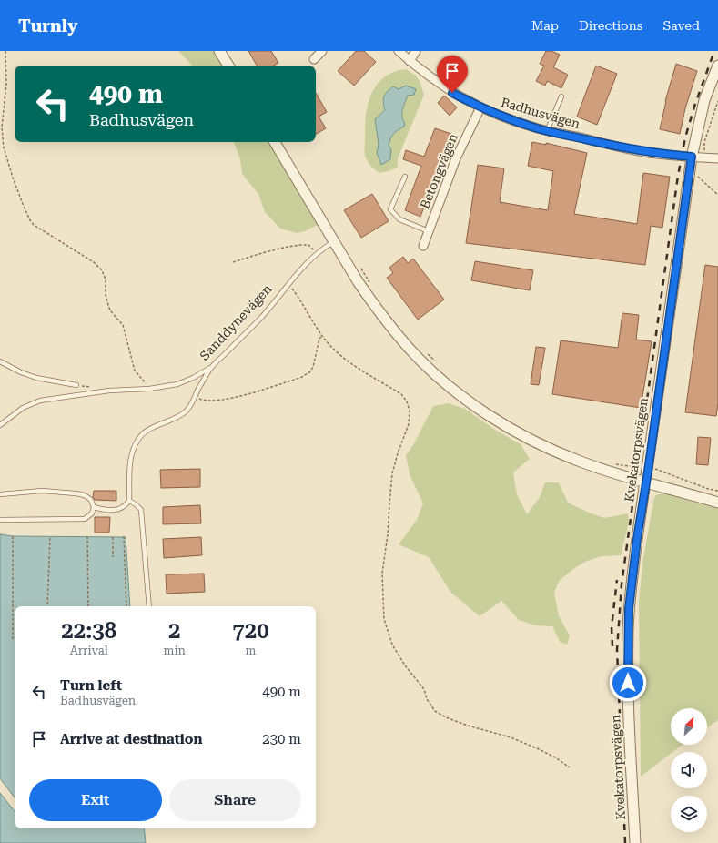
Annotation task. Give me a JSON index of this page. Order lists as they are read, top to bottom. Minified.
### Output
{"streets":{"street":["Badhusvägen","Betongvägen","Kvekatorpsvägen"],"lane":["Sanddynevägen"]},"crossings":[["Badhusvägen","Betongvägen"],["Badhusvägen","Kvekatorpsvägen"]],"north":"top right","page":{"header":"Turnly","nav":["Map","Directions","Saved"],"turn":["490 m","Badhusvägen"],"eta":["22:38","Arrival","2","min","720","m"],"list":[{"name":"Turn left","note":"Badhusvägen","value":"490 m"},{"name":"Arrive at destination","value":"230 m"}],"buttons":["Exit","Share"]}}
